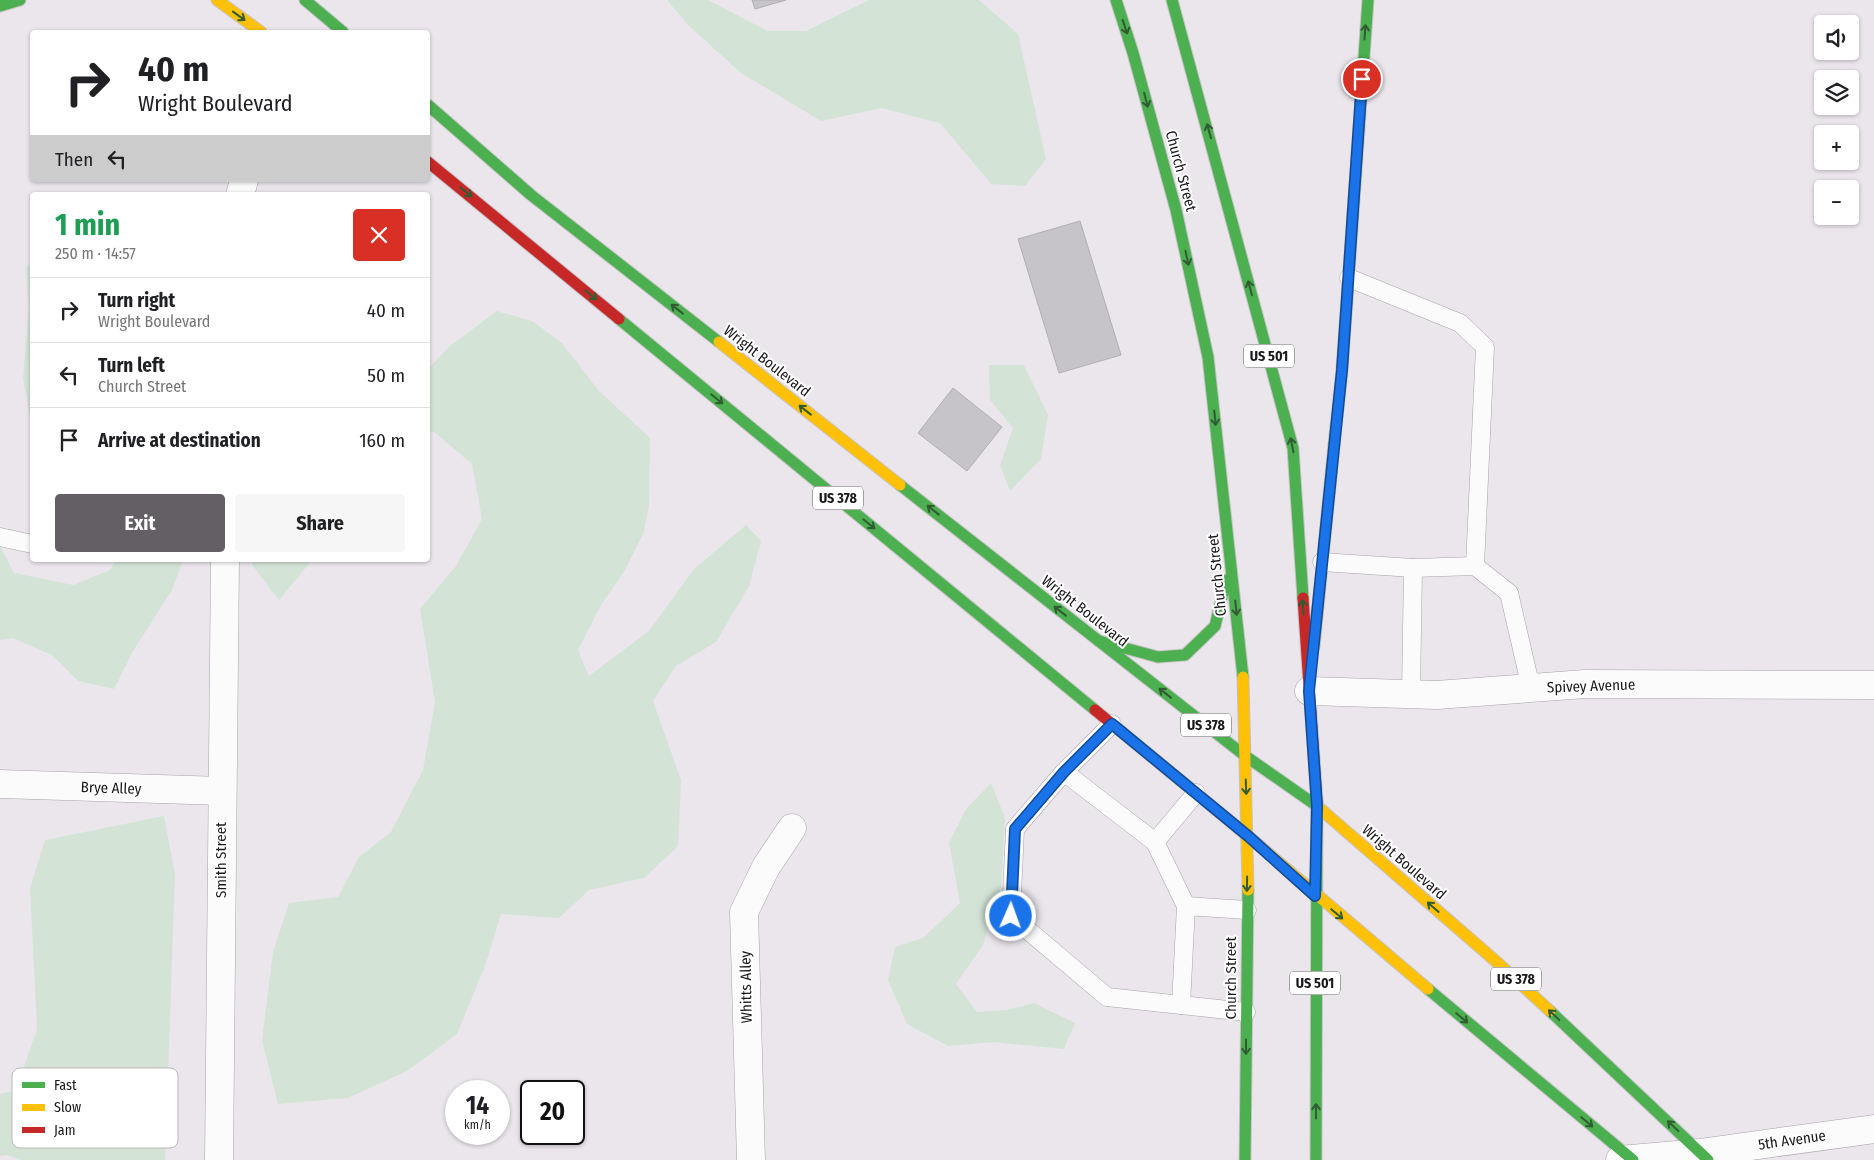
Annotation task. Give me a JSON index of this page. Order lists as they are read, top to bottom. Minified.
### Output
{"streets":{"main road":["Church Street","US 501","Wright Boulevard","US 378"],"street":["Spivey Avenue","Brye Alley","Smith Street","Whitts Alley","5th Avenue"]},"crossings":[["Church Street","Wright Boulevard"],["Church Street","US 378"],["US 501","Wright Boulevard"],["US 501","US 378"],["US 501","Spivey Avenue"],["Wright Boulevard","5th Avenue"],["US 378","5th Avenue"],["Brye Alley","Smith Street"]],"legend":["Fast","Slow","Jam"],"page":{"map_buttons":["+","−"],"turn":["40 m","Wright Boulevard"],"then":"Then","heading":["1 min","250 m · 14:57"],"list":[{"name":"Turn right","note":"Wright Boulevard","value":"40 m"},{"name":"Turn left","note":"Church Street","value":"50 m"},{"name":"Arrive at destination","value":"160 m"}],"buttons":["Exit","Share"],"speed":"14 km/h","limit":"20"}}
